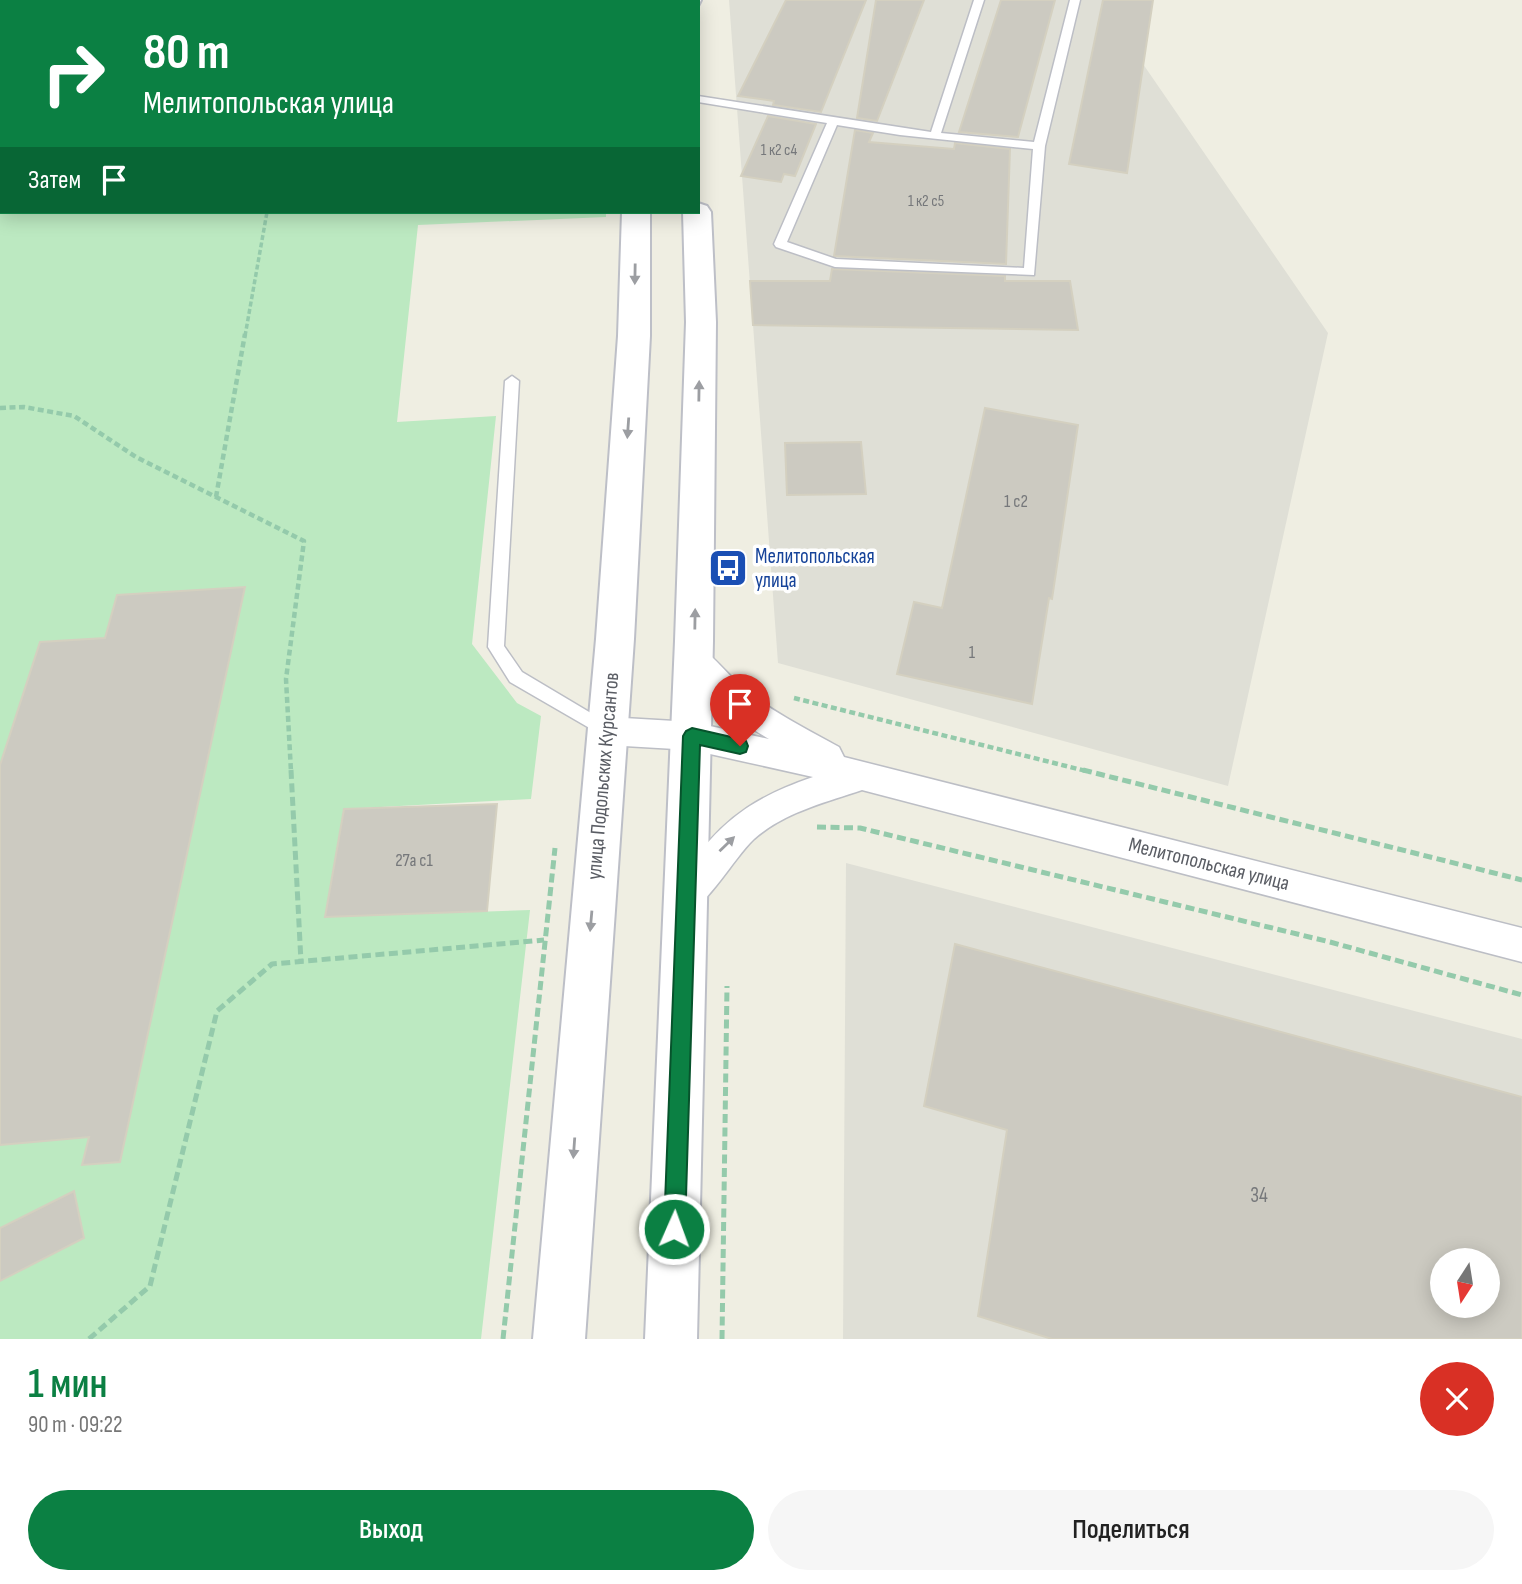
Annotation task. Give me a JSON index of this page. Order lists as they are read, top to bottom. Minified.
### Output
{"streets":{"main road":["улица Подольских Курсантов"],"street":["Мелитопольская улица"]},"crossings":[["улица Подольских Курсантов","Мелитопольская улица"]],"places":{"bus stop":["Мелитопольская улица"]},"house_numbers":["1 к2 с4","1 к2 с5","1 с2","1","27а с1","34"],"north":"bottom","page":{"turn":["80 m","Мелитопольская улица"],"then":"Затем","heading":["1 мин","90 m · 09:22"],"buttons":["Выход","Поделиться"]}}
